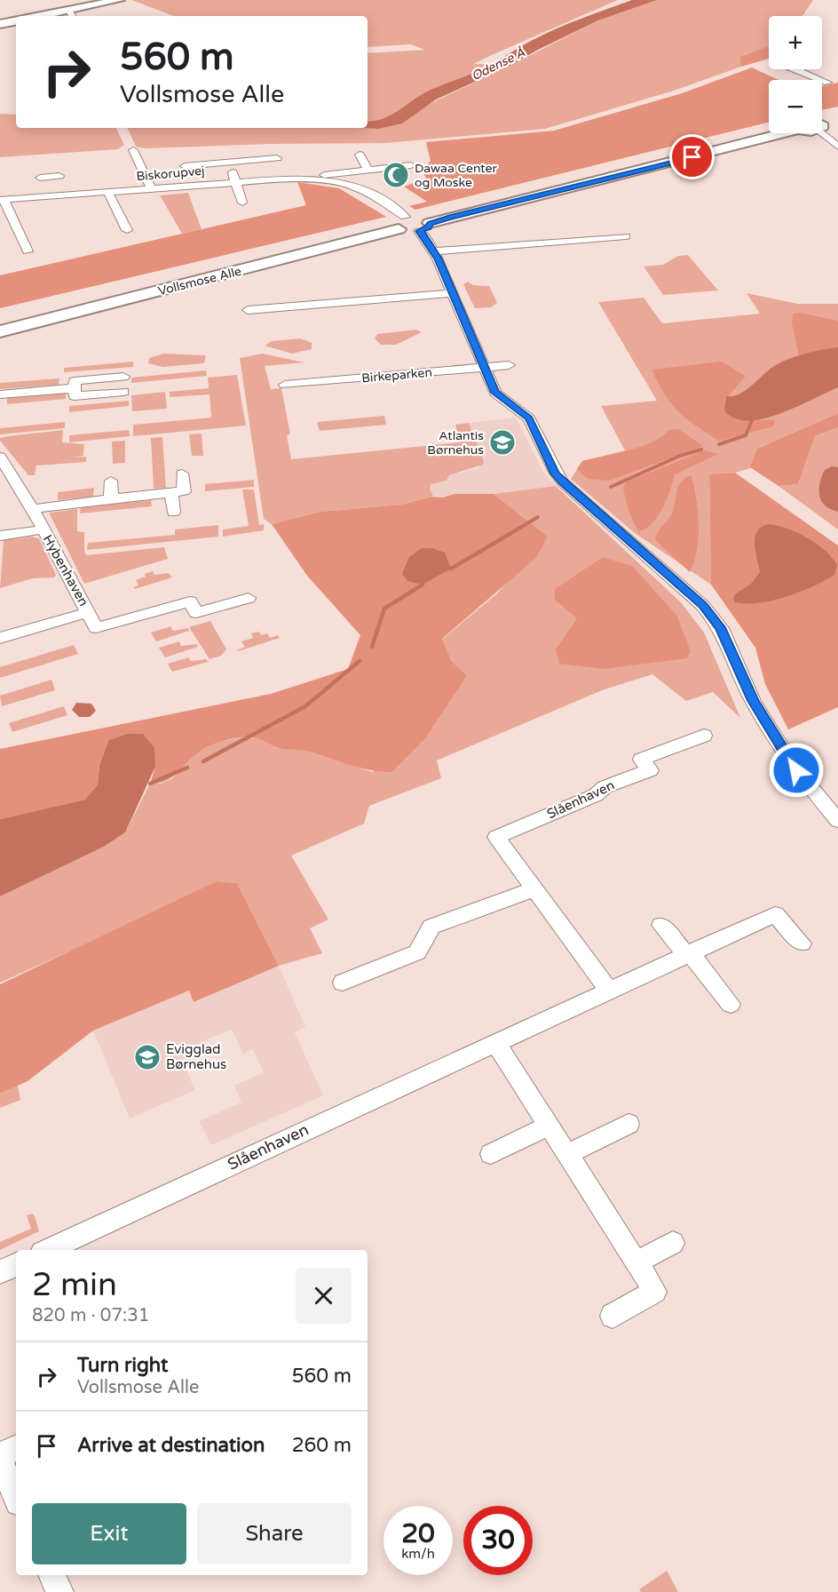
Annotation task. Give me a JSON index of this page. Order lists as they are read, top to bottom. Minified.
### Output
{"streets":{"street":["Biskorupvej","Vollsmose Alle","Birkeparken","Hybenhaven","Slåenhaven"]},"crossings":[["Biskorupvej","Vollsmose Alle"]],"water":["Odense Å"],"places":{"mosque":["Dawaa Center og Moske"],"school or university":["Atlantis Børnehus","Evigglad Børnehus"]},"page":{"map_buttons":["+","−"],"turn":["560 m","Vollsmose Alle"],"heading":["2 min","820 m · 07:31"],"list":[{"name":"Turn right","note":"Vollsmose Alle","value":"560 m"},{"name":"Arrive at destination","value":"260 m"}],"buttons":["Exit","Share"],"speed":"20 km/h","limit":"30"}}
